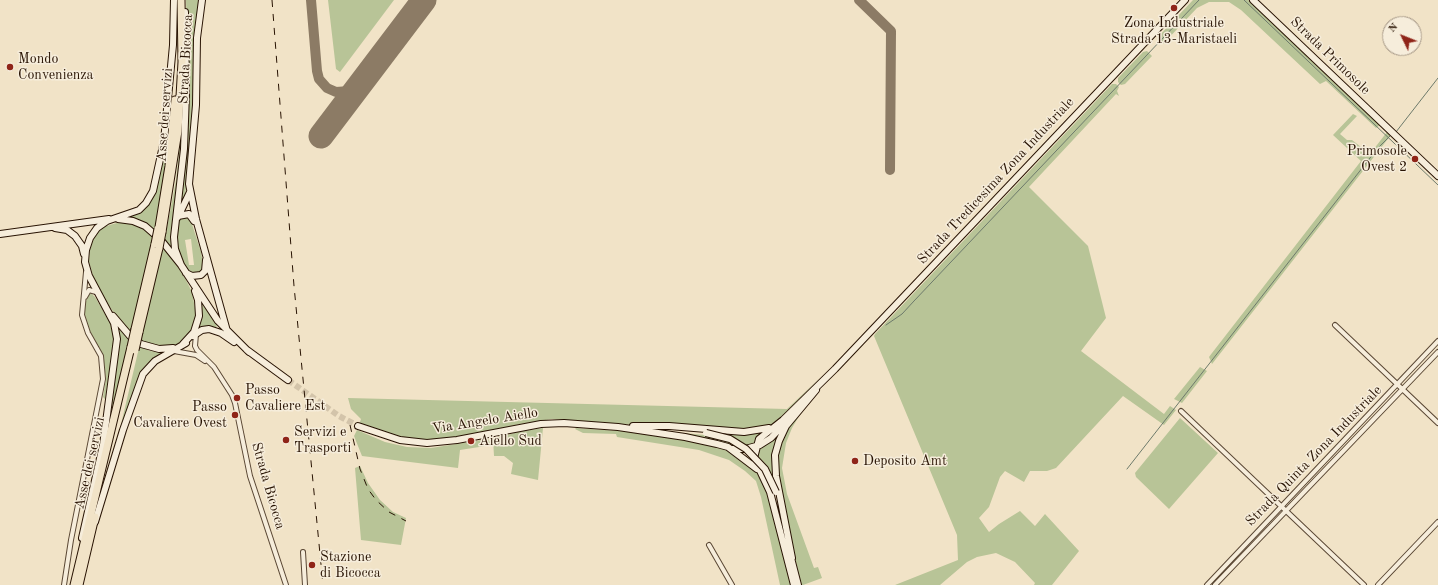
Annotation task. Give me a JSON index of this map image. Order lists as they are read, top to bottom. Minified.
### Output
{"streets":{"main road":["Strada Primosole","Strada Bicocca","Asse dei servizi","Strada Tredicesima Zona Industriale","Via Angelo Aiello"],"street":["Strada Quinta Zona Industriale"]},"places":["Zona Industriale Strada 13-Maristaeli","Mondo Convenienza","Primosole Ovest 2","Passo Cavaliere Est","Passo Cavaliere Ovest","Servizi e Trasporti","Aiello Sud","Deposito Amt","Stazione di Bicocca"],"north":"top left"}
